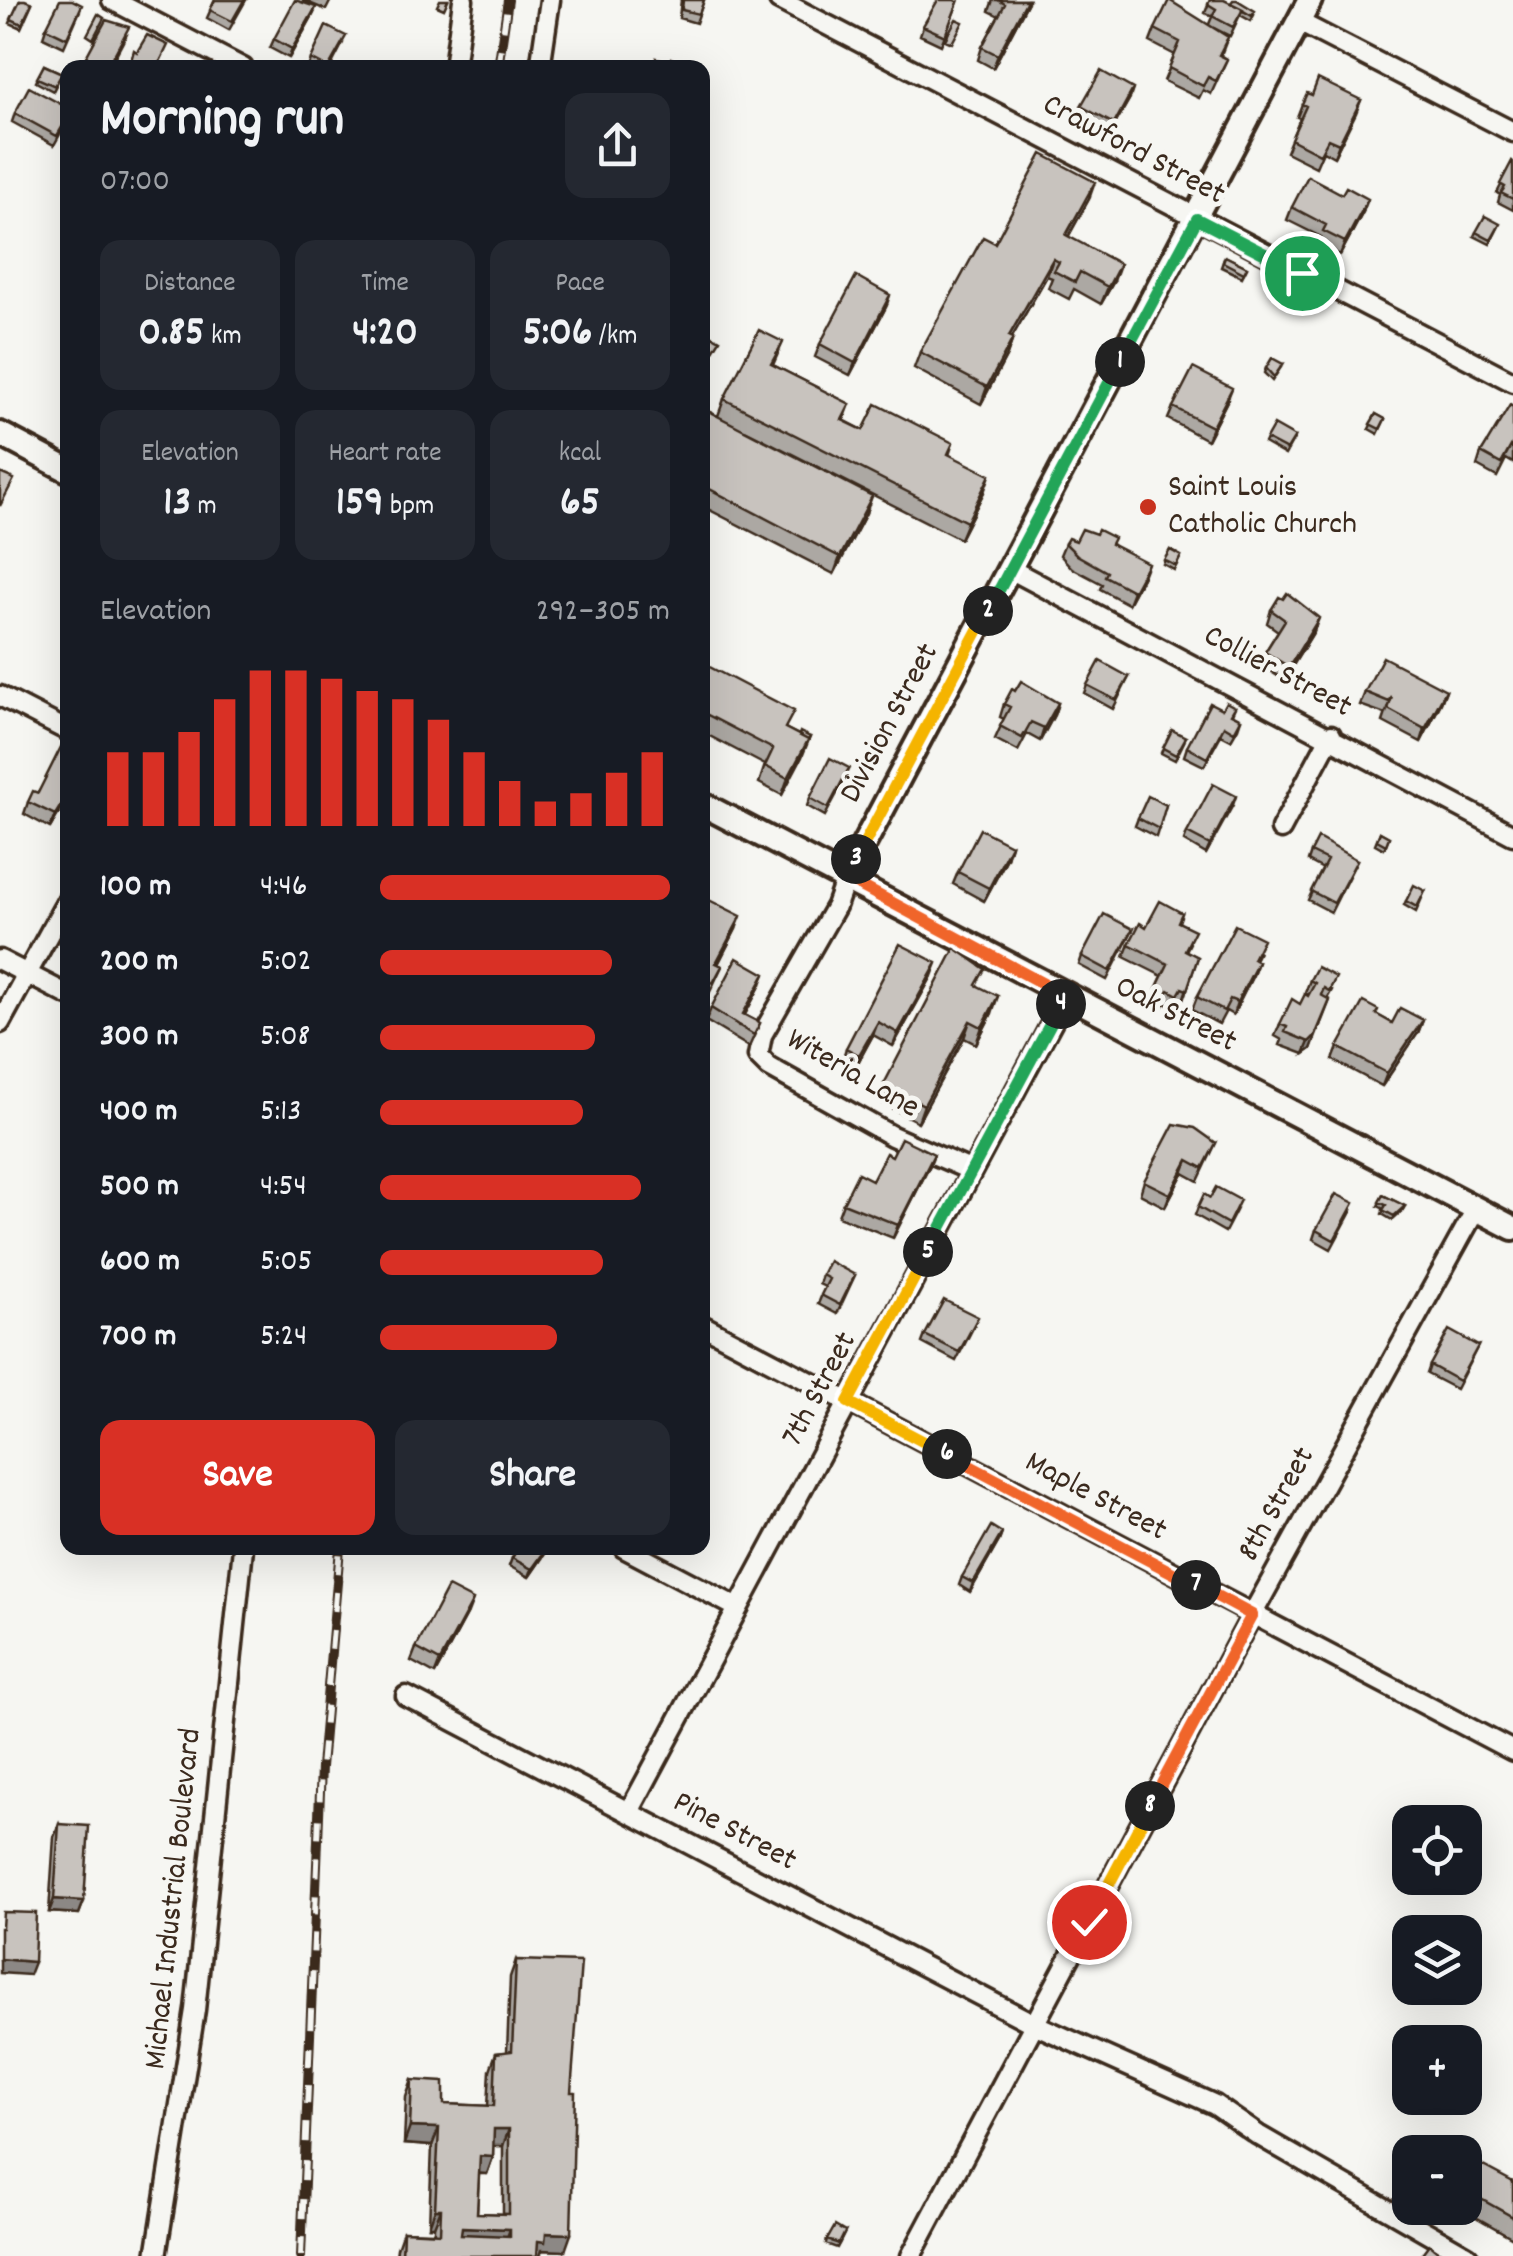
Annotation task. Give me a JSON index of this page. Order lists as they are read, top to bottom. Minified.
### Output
{"streets":{"main road":["Division Street","Oak Street"],"street":["Crawford Street","Collier Street","Witeria Lane","7th Street","Maple Street","8th Street","Pine Street","Michael Industrial Boulevard"]},"crossings":[["Crawford Street","Division Street"],["Collier Street","Division Street"],["Division Street","Oak Street"],["Division Street","Witeria Lane"],["Oak Street","7th Street"],["Oak Street","8th Street"],["Witeria Lane","7th Street"],["7th Street","Maple Street"],["7th Street","Pine Street"],["Maple Street","8th Street"],["8th Street","Pine Street"]],"places":["Saint Louis Catholic Church"],"page":{"heading":["Morning run","07:00"],"stats":[["Distance","0.85 km"],["Time","4:20"],["Pace","5:06 /km"],["Elevation","13 m"],["Heart rate","159 bpm"],["kcal","65"]],"pins":["1","2","3","4","5","6","7","8"],"chart":["Elevation","292–305 m"],"list":[{"name":"100 m","note":"4:46"},{"name":"200 m","note":"5:02"},{"name":"300 m","note":"5:08"},{"name":"400 m","note":"5:13"},{"name":"500 m","note":"4:54"},{"name":"600 m","note":"5:05"},{"name":"700 m","note":"5:24"}],"buttons":["Save","Share"],"map_buttons":["+","−"]}}
